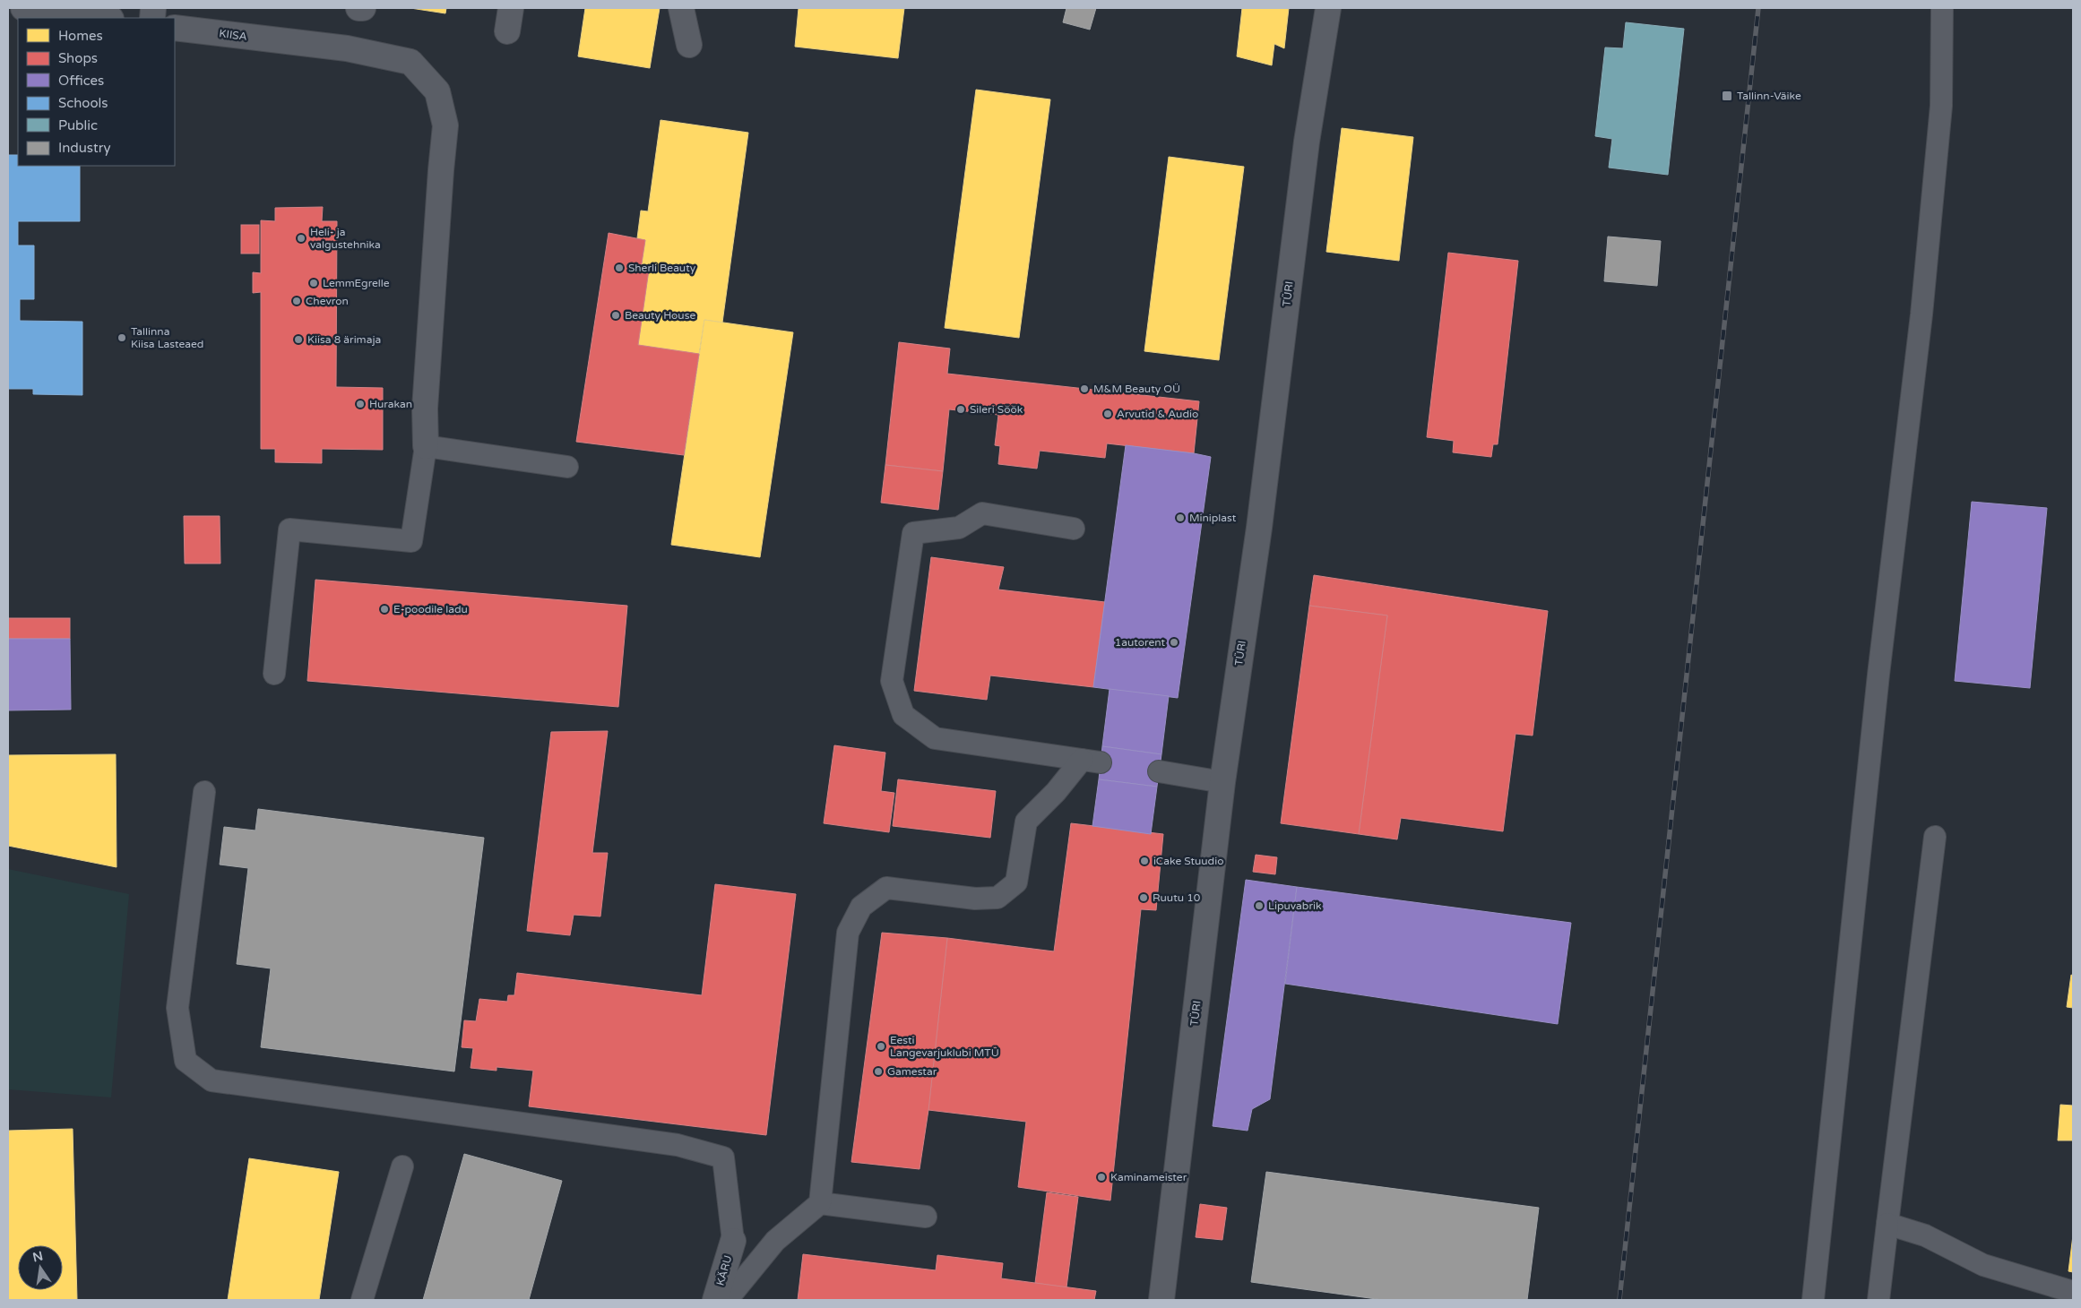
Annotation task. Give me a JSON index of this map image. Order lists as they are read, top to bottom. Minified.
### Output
{"streets":{"street":["KIISA","TÜRI","KÄRU"]},"places":{"transit":["Tallinn-Väike"],"other":["Heli- ja valgustehnika","Sherli Beauty","LemmEgrelle","Chevron","Beauty House","Tallinna Kiisa Lasteaed","Kiisa 8 ärimaja","M&M Beauty OÜ","Hurakan","Sileri Söök","Arvutid & Audio","Miniplast","E-poodile ladu","1autorent","iCake Stuudio","Ruutu 10","Lipuvabrik","Eesti Langevarjuklubi MTÜ","Gamestar","Kaminameister"]},"legend":["Homes","Shops","Offices","Schools","Public","Industry"],"north":"top"}
